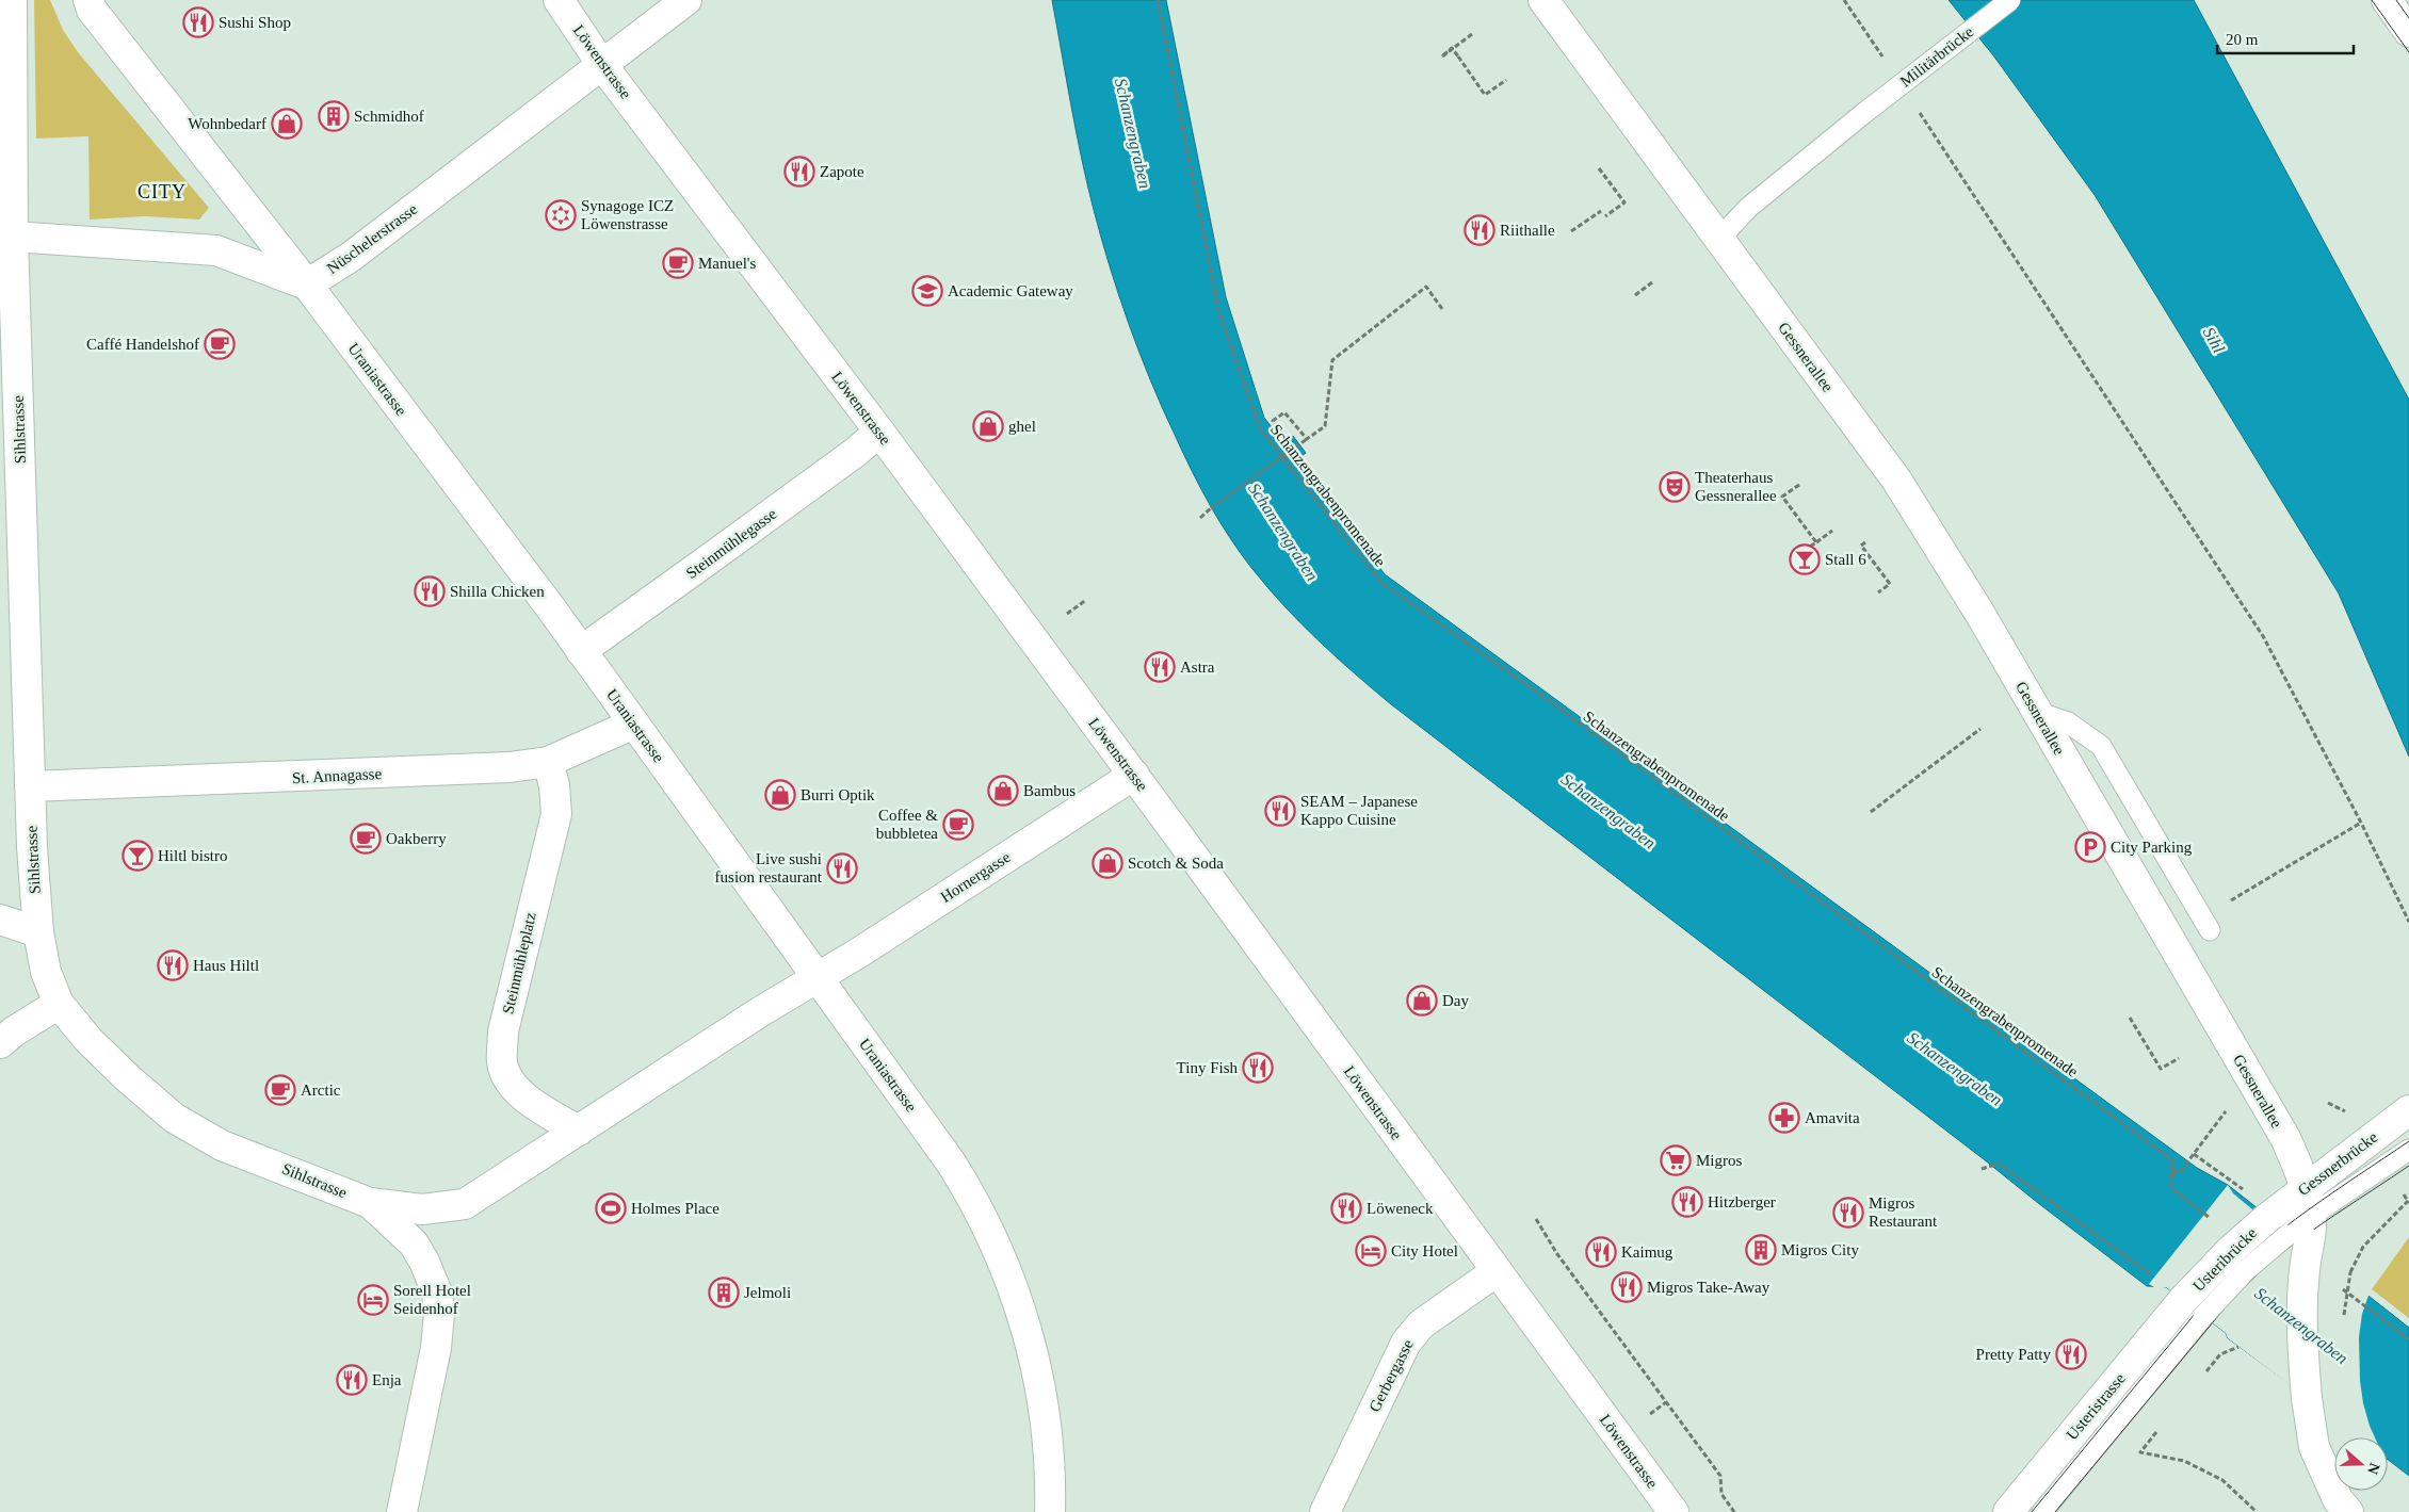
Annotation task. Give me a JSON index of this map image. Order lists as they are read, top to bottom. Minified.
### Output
{"streets":{"street":["Löwenstrasse","Nüschelerstrasse","Gessnerallee","Uraniastrasse","Sihlstrasse","Steinmühlegasse","St. Annagasse","Hornergasse","Steinmühleplatz","Gessnerbrücke","Usteribrücke","Gerbergasse","Usteristrasse"],"lane":["Militärbrücke"],"path":["Schanzengrabenpromenade"]},"crossings":[["Militärbrücke","Gessnerallee"],["Löwenstrasse","Nüschelerstrasse"],["Löwenstrasse","Steinmühlegasse"],["Löwenstrasse","Hornergasse"],["Löwenstrasse","Gerbergasse"],["Nüschelerstrasse","Uraniastrasse"],["Gessnerallee","Gessnerbrücke"],["Gessnerallee","Usteribrücke"],["Uraniastrasse","Steinmühlegasse"],["Uraniastrasse","St. Annagasse"],["Uraniastrasse","Hornergasse"],["Sihlstrasse","St. Annagasse"],["St. Annagasse","Steinmühleplatz"],["Gessnerbrücke","Usteribrücke"],["Usteribrücke","Usteristrasse"]],"districts":["CITY"],"water":["Schanzengraben","Sihl"],"places":{"restaurant":["Sushi Shop","Zapote","Riithalle","Shilla Chicken","Astra","SEAM – Japanese Kappo Cuisine","Live sushi fusion restaurant","Haus Hiltl","Tiny Fish","Hitzberger","Löweneck","Migros Restaurant","Kaimug","Migros Take-Away","Pretty Patty","Enja"],"building":["Schmidhof","Migros City","Jelmoli"],"shop":["Wohnbedarf","ghel","Bambus","Burri Optik","Scotch & Soda","Day"],"synagogue":["Synagoge ICZ Löwenstrasse"],"cafe":["Manuel's","Caffé Handelshof","Coffee & bubbletea","Oakberry","Arctic"],"school or university":["Academic Gateway"],"theatre":["Theaterhaus Gessnerallee"],"bar":["Stall 6","Hiltl bistro"],"parking":["City Parking"],"pharmacy":["Amavita"],"supermarket":["Migros"],"sports":["Holmes Place"],"hotel":["City Hotel","Sorell Hotel Seidenhof"]},"scale_bar":"20 m","north":"right"}
